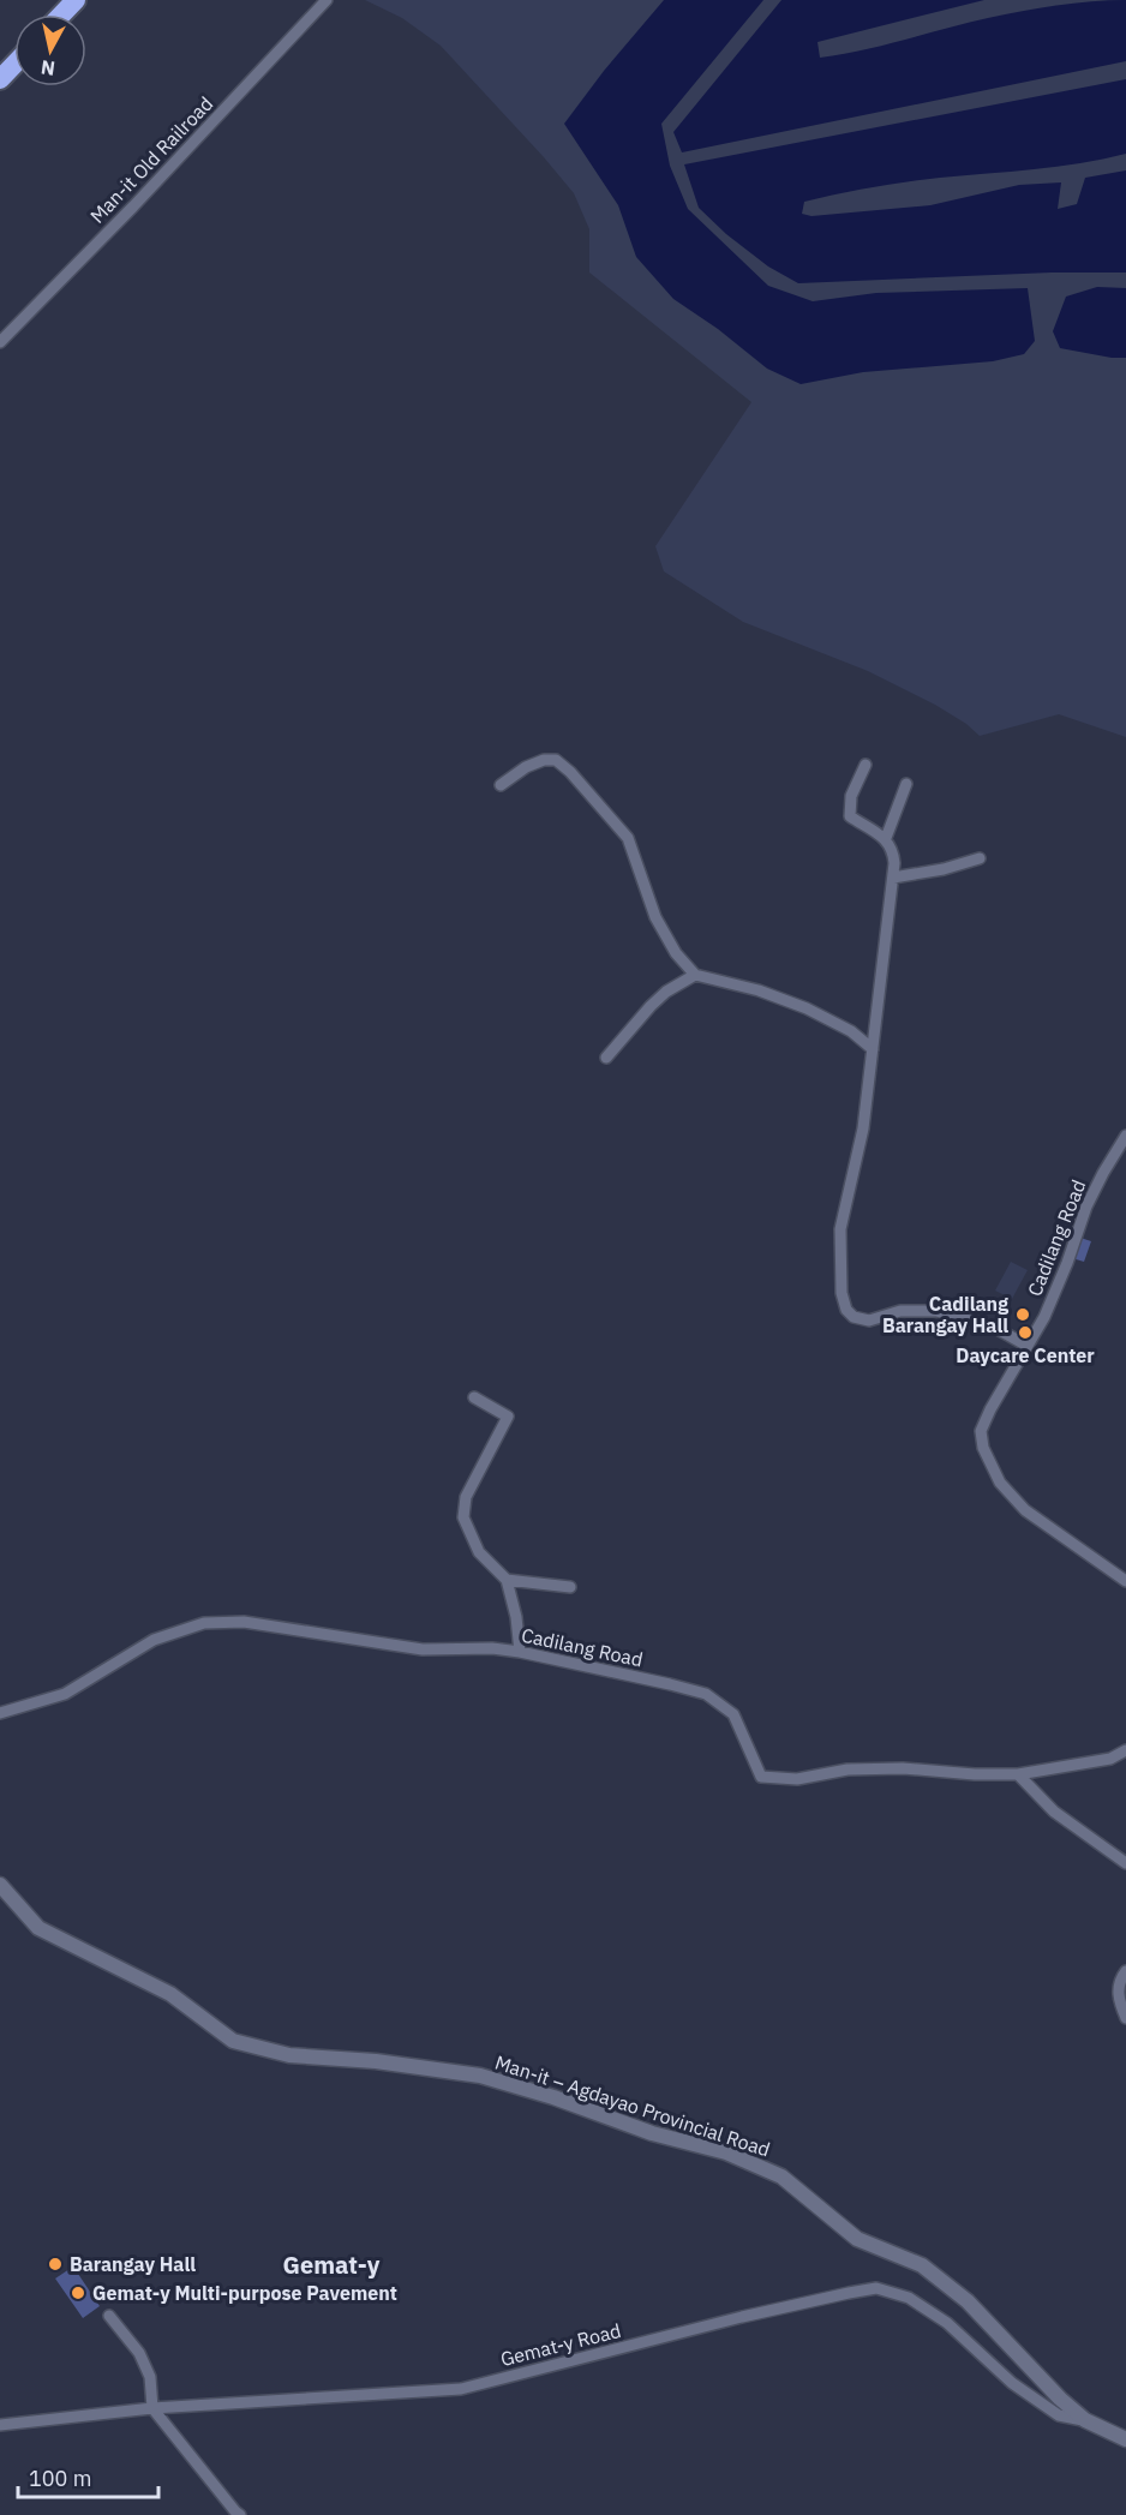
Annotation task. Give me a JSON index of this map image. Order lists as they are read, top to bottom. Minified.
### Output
{"streets":{"street":["Man-it Old Railroad","Cadilang Road","Man-it – Agdayao Provincial Road","Gemat-y Road"]},"crossings":[["Man-it – Agdayao Provincial Road","Gemat-y Road"]],"districts":["Gemat-y"],"places":["Cadilang Barangay Hall","Daycare Center","Barangay Hall","Gemat-y Multi-purpose Pavement"],"scale_bar":"100 m","north":"bottom"}
